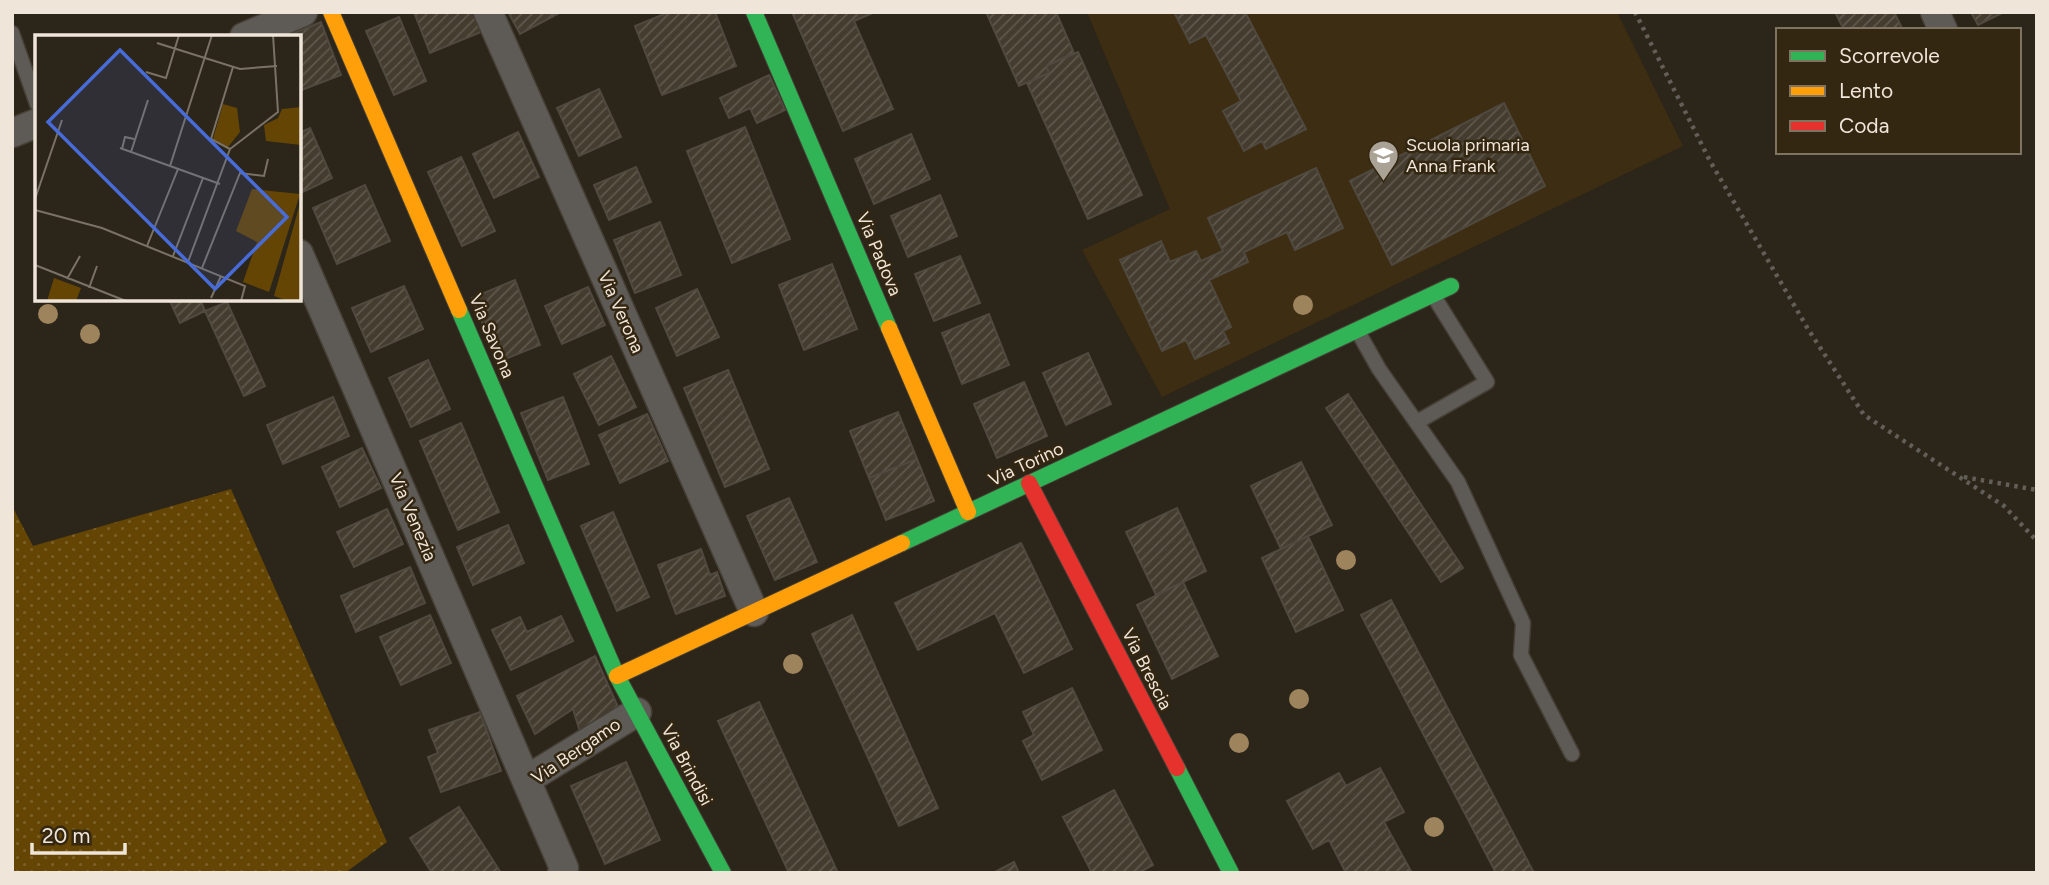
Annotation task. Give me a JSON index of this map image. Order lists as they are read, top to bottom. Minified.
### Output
{"streets":{"street":["Via Padova","Via Verona","Via Savona","Via Torino","Via Venezia","Via Brescia","Via Bergamo","Via Brindisi"]},"crossings":[["Via Padova","Via Torino"],["Via Verona","Via Torino"],["Via Savona","Via Torino"],["Via Savona","Via Brindisi"],["Via Torino","Via Brescia"],["Via Torino","Via Brindisi"],["Via Venezia","Via Bergamo"],["Via Bergamo","Via Brindisi"]],"places":{"school or university":["Scuola primaria Anna Frank"]},"legend":["Scorrevole","Lento","Coda"],"scale_bar":"20 m"}
